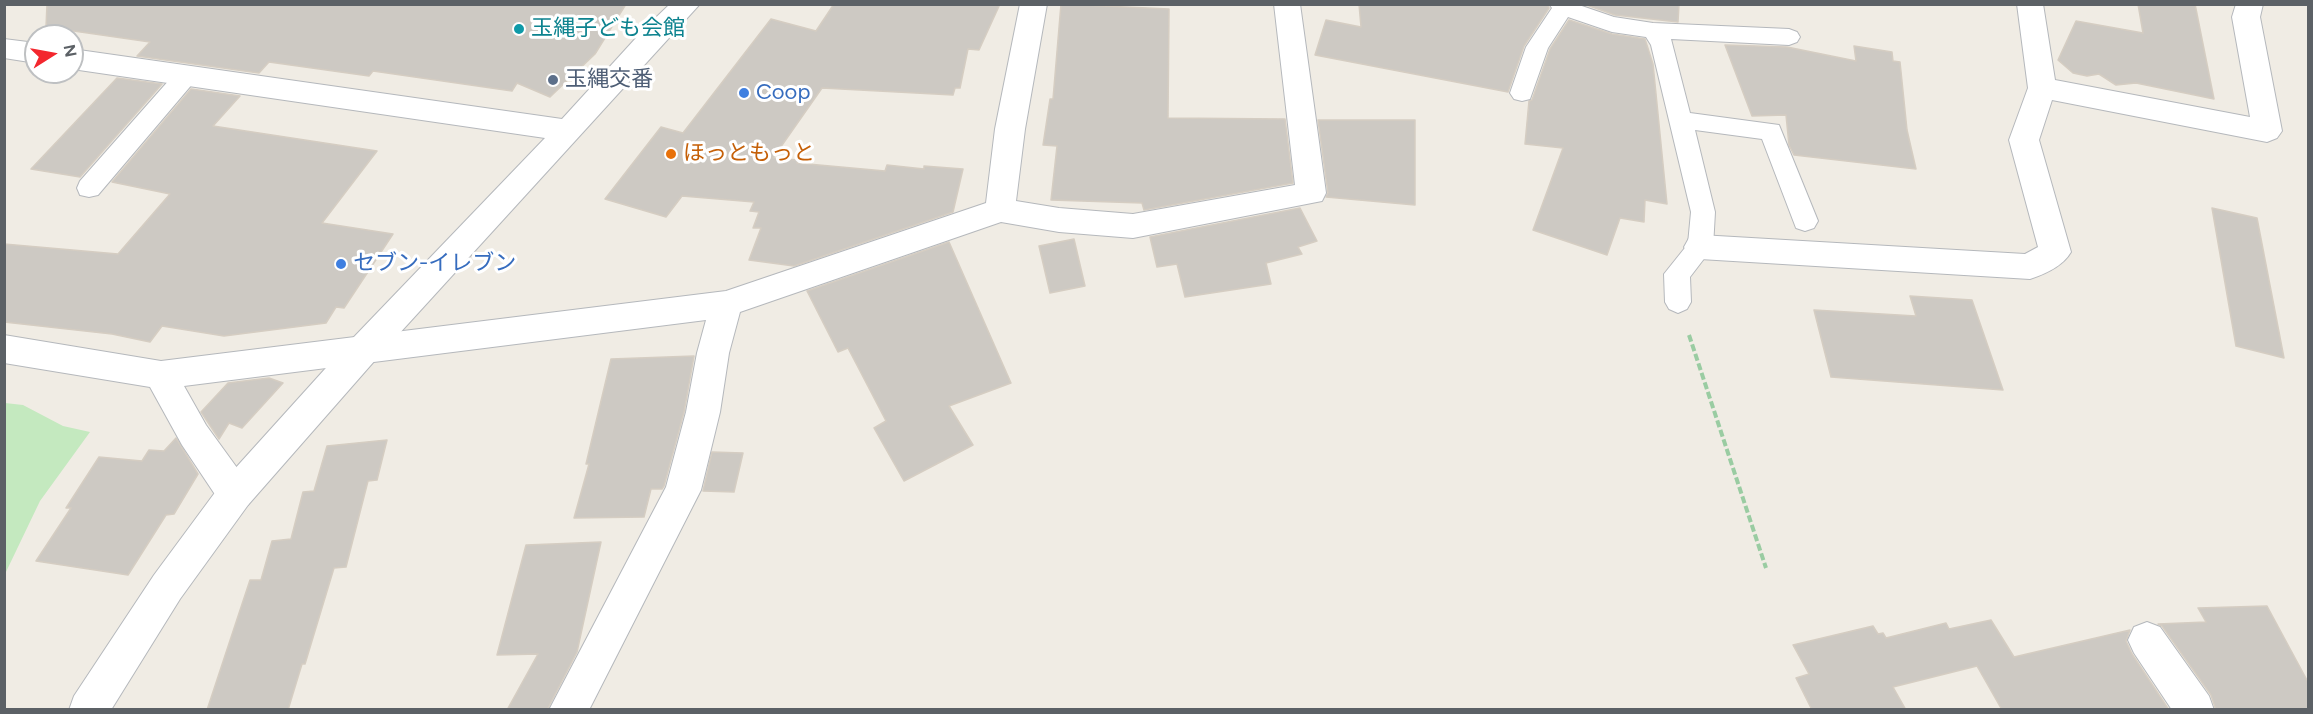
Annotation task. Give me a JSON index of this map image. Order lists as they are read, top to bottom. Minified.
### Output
{"places":["玉縄子ども会館","玉縄交番","Coop","ほっともっと","セブン-イレブン"],"north":"right"}
